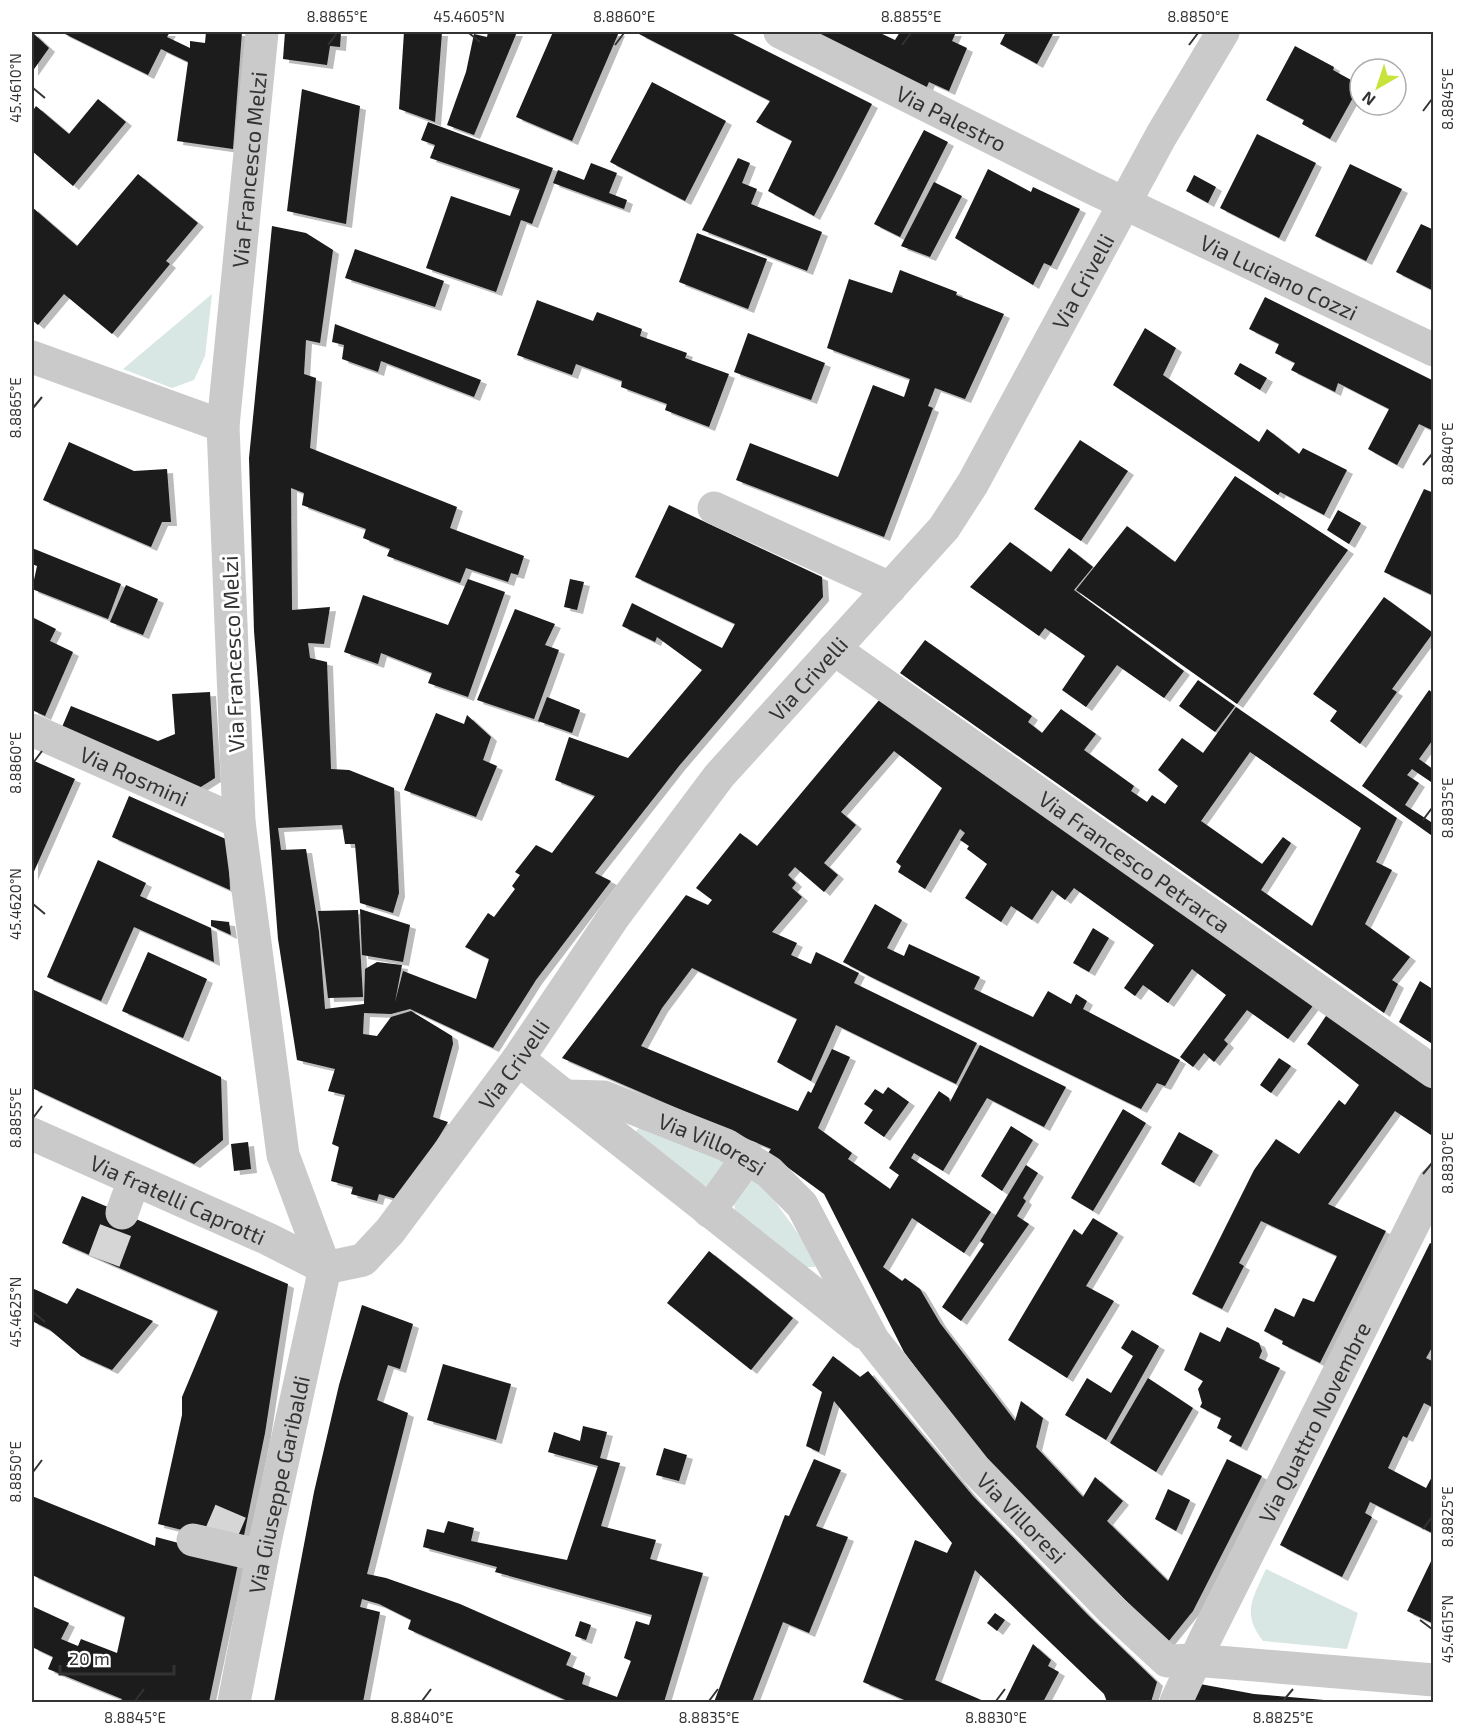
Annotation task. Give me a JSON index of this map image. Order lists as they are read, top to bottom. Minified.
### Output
{"streets":{"street":["Via Palestro","Via Francesco Melzi","Via Luciano Cozzi","Via Crivelli","Via Rosmini","Via Francesco Petrarca","Via Villoresi","Via fratelli Caprotti","Via Quattro Novembre","Via Giuseppe Garibaldi"]},"crossings":[["Via Palestro","Via Luciano Cozzi"],["Via Palestro","Via Crivelli"],["Via Francesco Melzi","Via Crivelli"],["Via Francesco Melzi","Via Rosmini"],["Via Francesco Melzi","Via fratelli Caprotti"],["Via Francesco Melzi","Via Giuseppe Garibaldi"],["Via Luciano Cozzi","Via Crivelli"],["Via Crivelli","Via Francesco Petrarca"],["Via Crivelli","Via Villoresi"],["Via Crivelli","Via fratelli Caprotti"],["Via Crivelli","Via Giuseppe Garibaldi"],["Via Villoresi","Via Quattro Novembre"],["Via fratelli Caprotti","Via Giuseppe Garibaldi"]],"scale_bar":"20 m","north":"bottom left","coordinates":["8.8865°E","45.4605°N","8.8860°E","8.8855°E","8.8850°E","45.4610°N","8.8845°E","8.8840°E","8.8835°E","45.4620°N","8.8830°E","45.4625°N","8.8825°E","45.4615°N"]}
